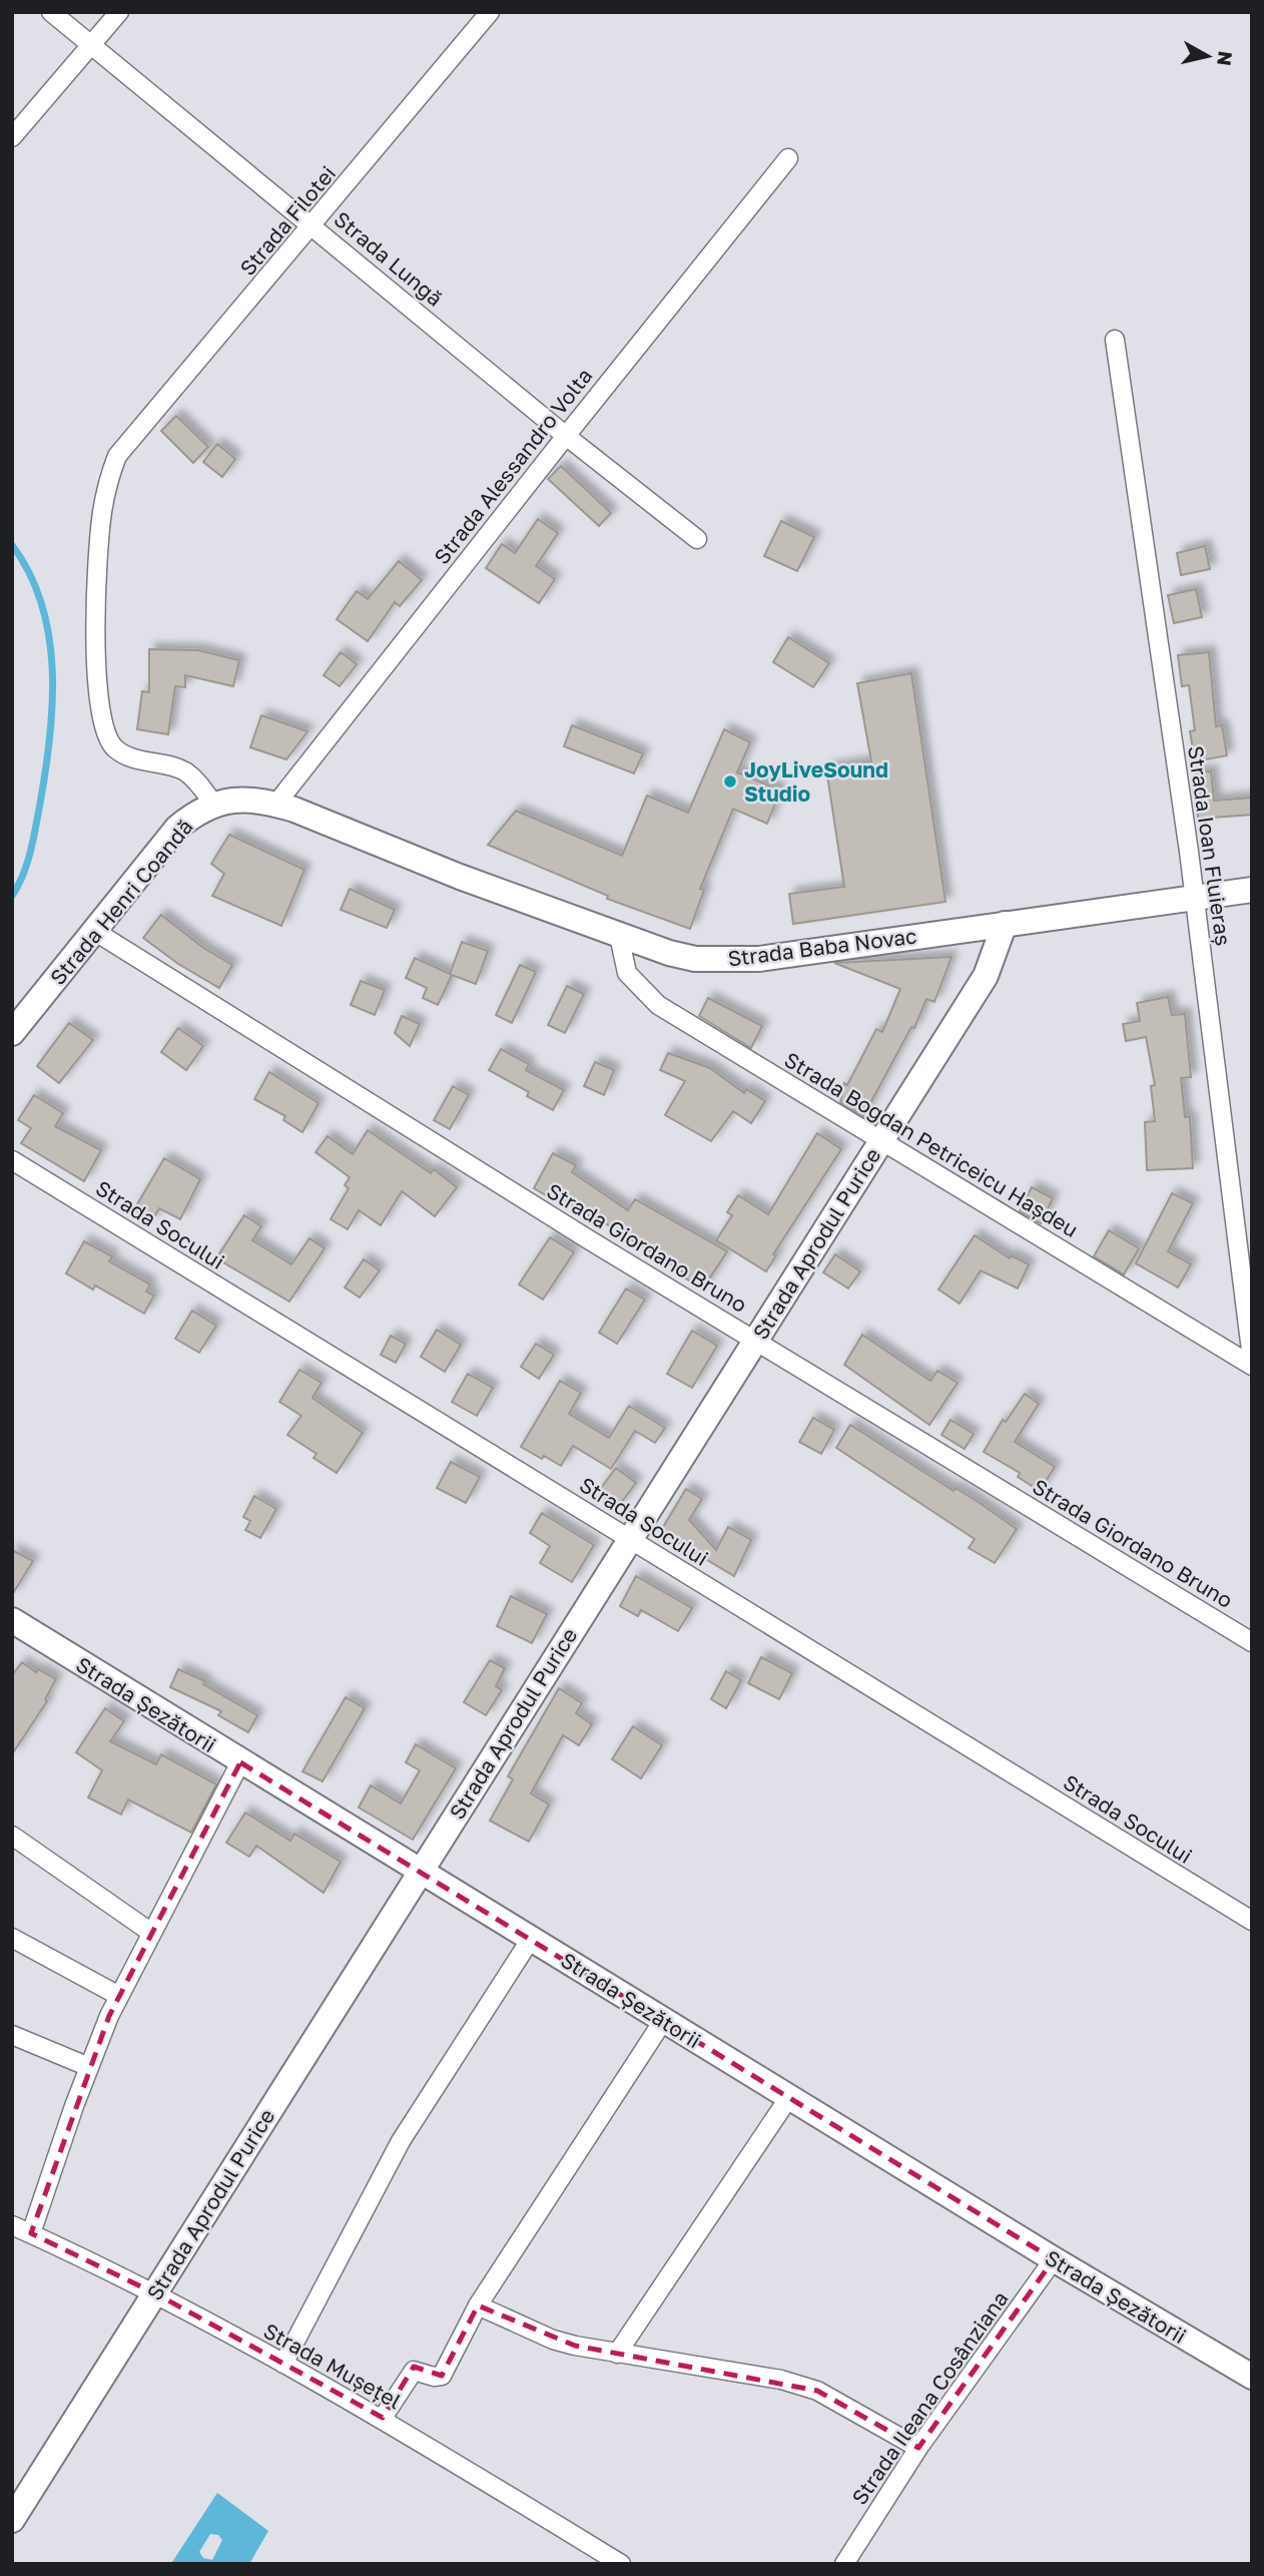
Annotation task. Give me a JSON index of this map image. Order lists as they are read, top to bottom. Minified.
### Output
{"streets":{"street":["Strada Filotei","Strada Lungă","Strada Alessandro Volta","Strada Ioan Fluieraș","Strada Henri Coandă","Strada Baba Novac","Strada Bogdan Petriceicu Hașdeu","Strada Socului","Strada Aprodul Purice","Strada Giordano Bruno","Strada Șezătorii","Strada Mușețel","Strada Ileana Cosânziana"]},"crossings":[["Strada Filotei","Strada Lungă"],["Strada Filotei","Strada Henri Coandă"],["Strada Lungă","Strada Alessandro Volta"],["Strada Alessandro Volta","Strada Baba Novac"],["Strada Ioan Fluieraș","Strada Baba Novac"],["Strada Henri Coandă","Strada Baba Novac"],["Strada Henri Coandă","Strada Giordano Bruno"],["Strada Baba Novac","Strada Bogdan Petriceicu Hașdeu"],["Strada Baba Novac","Strada Aprodul Purice"],["Strada Bogdan Petriceicu Hașdeu","Strada Aprodul Purice"],["Strada Socului","Strada Aprodul Purice"],["Strada Aprodul Purice","Strada Giordano Bruno"],["Strada Aprodul Purice","Strada Șezătorii"],["Strada Aprodul Purice","Strada Mușețel"],["Strada Șezătorii","Strada Ileana Cosânziana"]],"places":["JoyLiveSound Studio"],"north":"right"}
